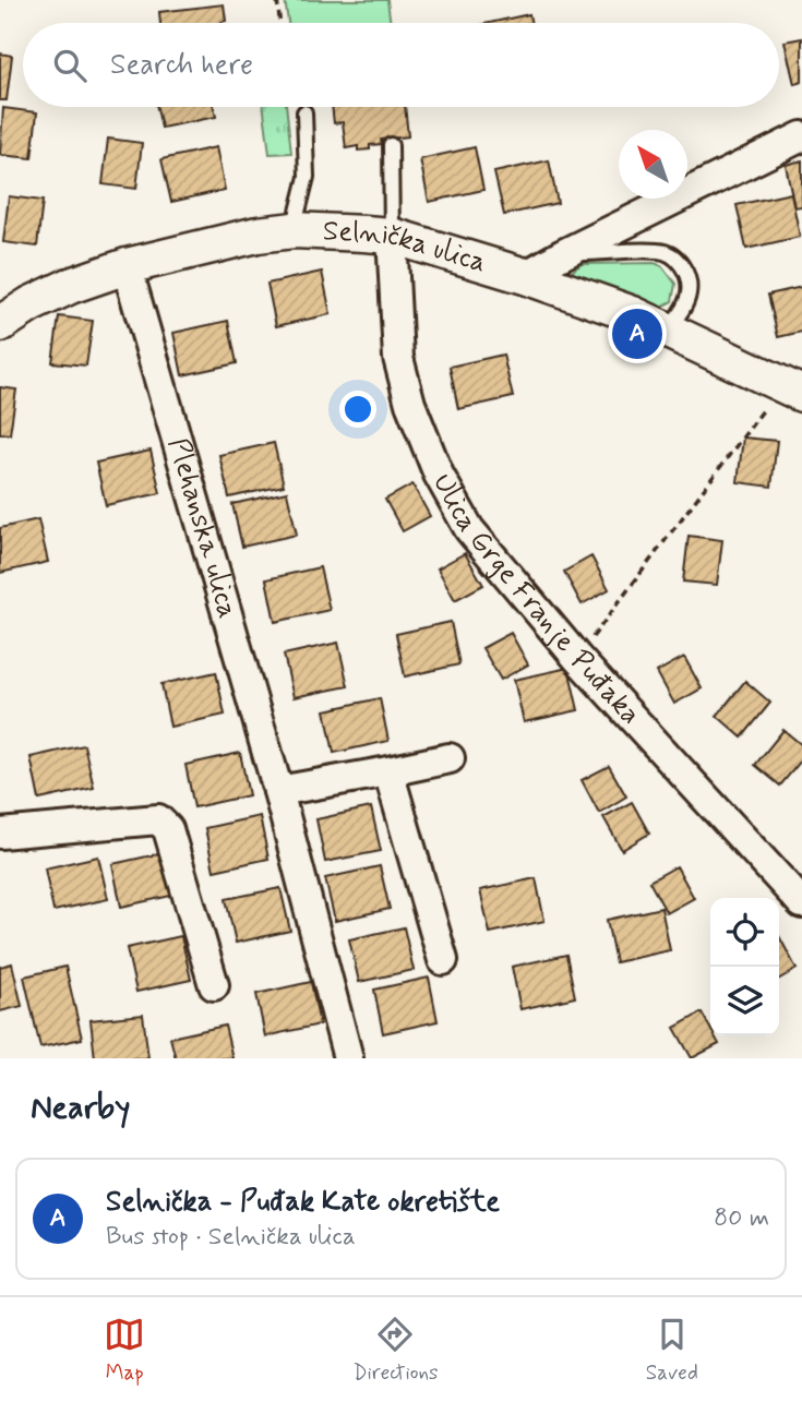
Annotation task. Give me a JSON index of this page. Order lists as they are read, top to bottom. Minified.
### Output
{"streets":{"street":["Selnička ulica","Plehanska ulica","Ulica Grge Franje Puđaka"]},"crossings":[["Selnička ulica","Plehanska ulica"],["Selnička ulica","Ulica Grge Franje Puđaka"]],"north":"top left","page":{"search":"Search here","pins":"A","heading":"Nearby","list":[{"mark":"A","name":"Selnička - Puđak Kate okretište","note":"Bus stop · Selnička ulica","value":"80 m"}],"nav":["Map","Directions","Saved"]}}
